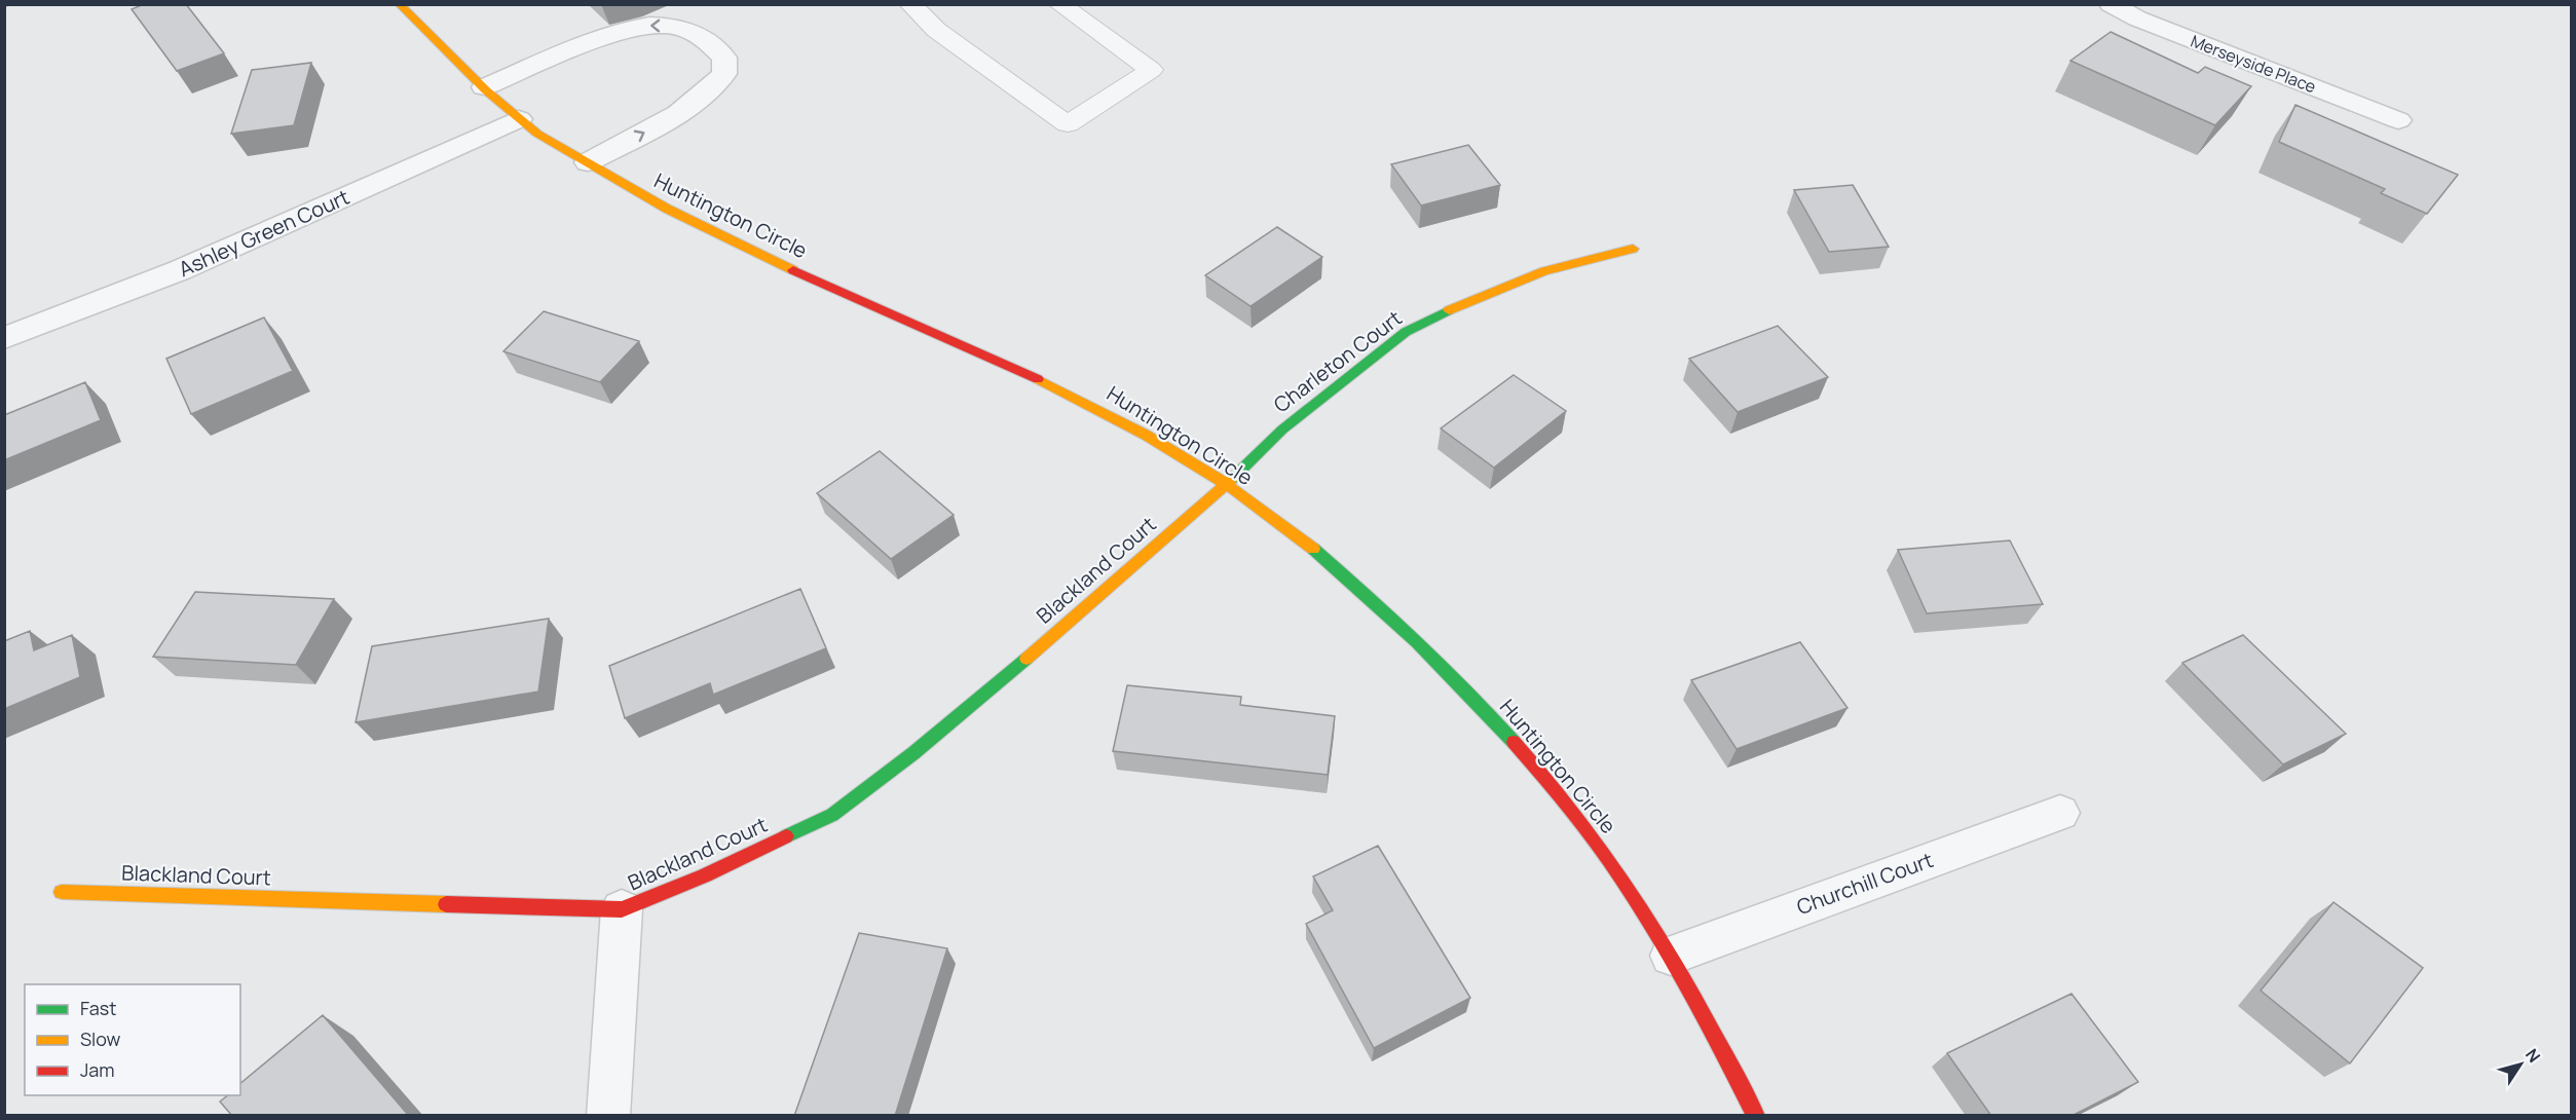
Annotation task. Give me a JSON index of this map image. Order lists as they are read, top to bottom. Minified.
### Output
{"streets":{"street":["Merseyside Place","Huntington Circle","Ashley Green Court","Charleton Court","Blackland Court","Churchill Court"]},"crossings":[["Huntington Circle","Ashley Green Court"],["Huntington Circle","Charleton Court"],["Huntington Circle","Blackland Court"],["Huntington Circle","Churchill Court"],["Charleton Court","Blackland Court"]],"legend":["Fast","Slow","Jam"],"north":"top right"}
